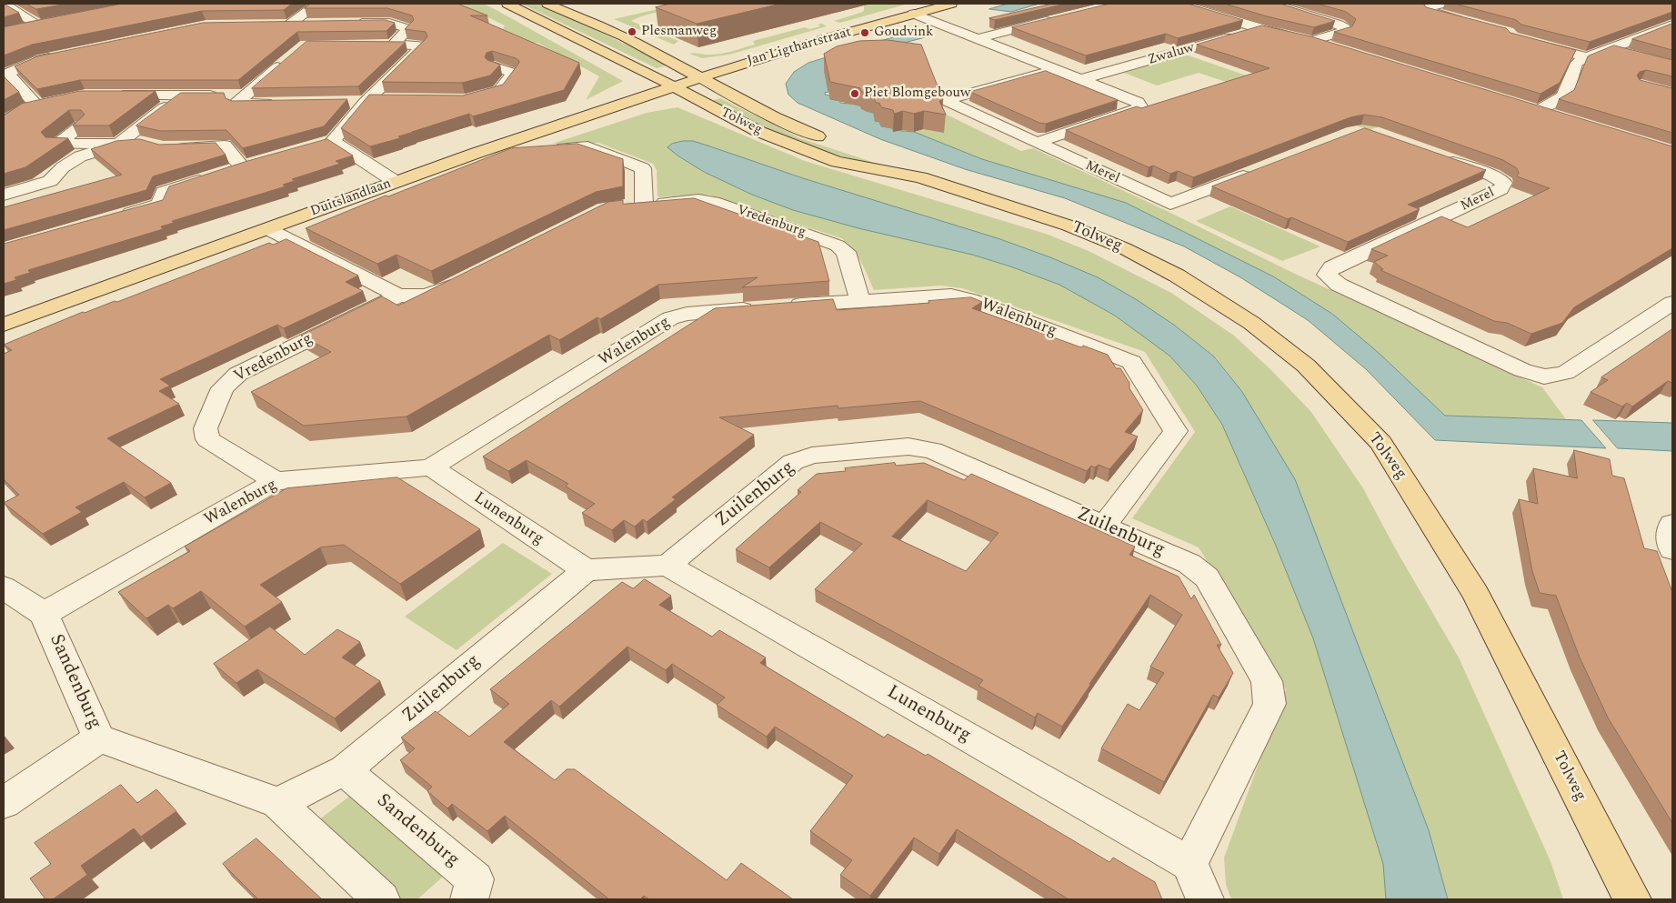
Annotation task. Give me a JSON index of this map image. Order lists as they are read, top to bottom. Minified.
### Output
{"streets":{"main road":["Jan Ligthartstraat","Tolweg","Duitslandlaan"],"street":["Zwaluw","Merel","Vredenburg","Walenburg","Zuilenburg","Lunenburg","Sandenburg"]},"crossings":[["Jan Ligthartstraat","Tolweg"],["Jan Ligthartstraat","Duitslandlaan"],["Tolweg","Duitslandlaan"],["Duitslandlaan","Vredenburg"],["Vredenburg","Walenburg"],["Walenburg","Zuilenburg"],["Walenburg","Lunenburg"],["Walenburg","Sandenburg"],["Zuilenburg","Lunenburg"],["Zuilenburg","Sandenburg"]],"places":["Plesmanweg","Goudvink","Piet Blomgebouw"]}
